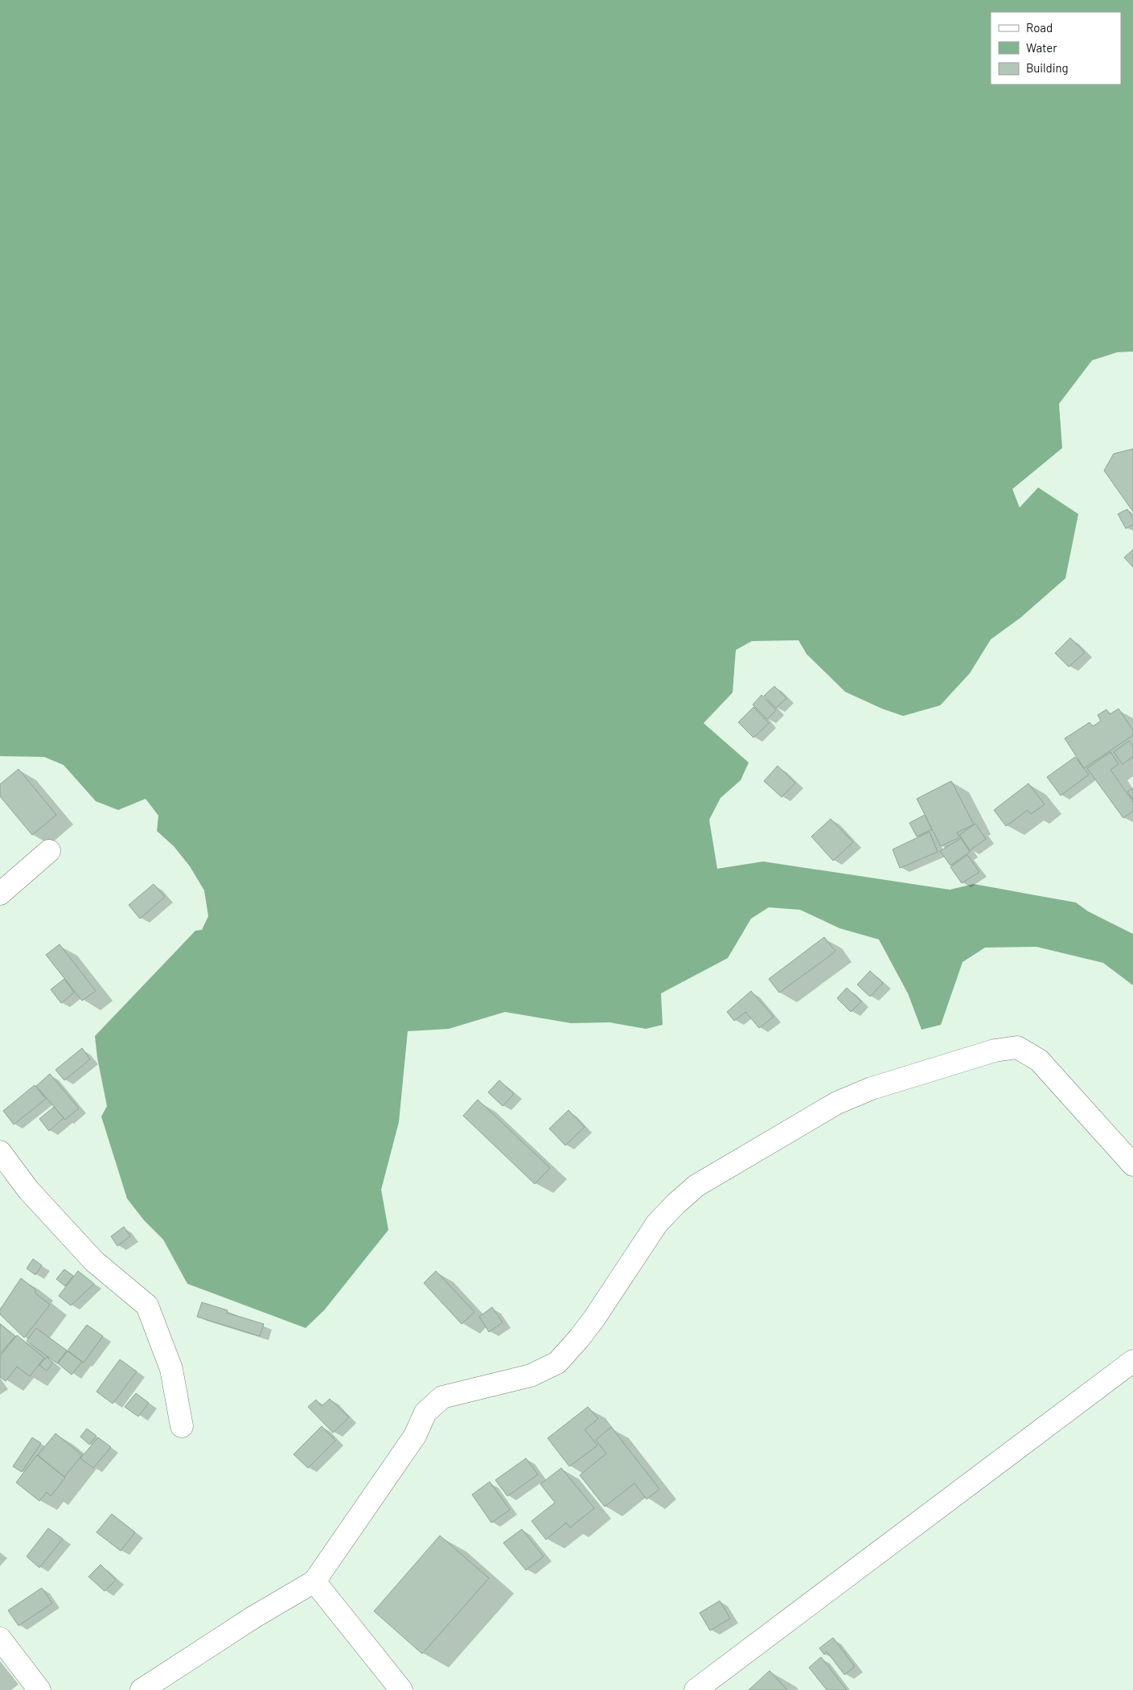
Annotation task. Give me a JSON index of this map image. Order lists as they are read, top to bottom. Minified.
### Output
{"legend":["Road","Water","Building"]}
